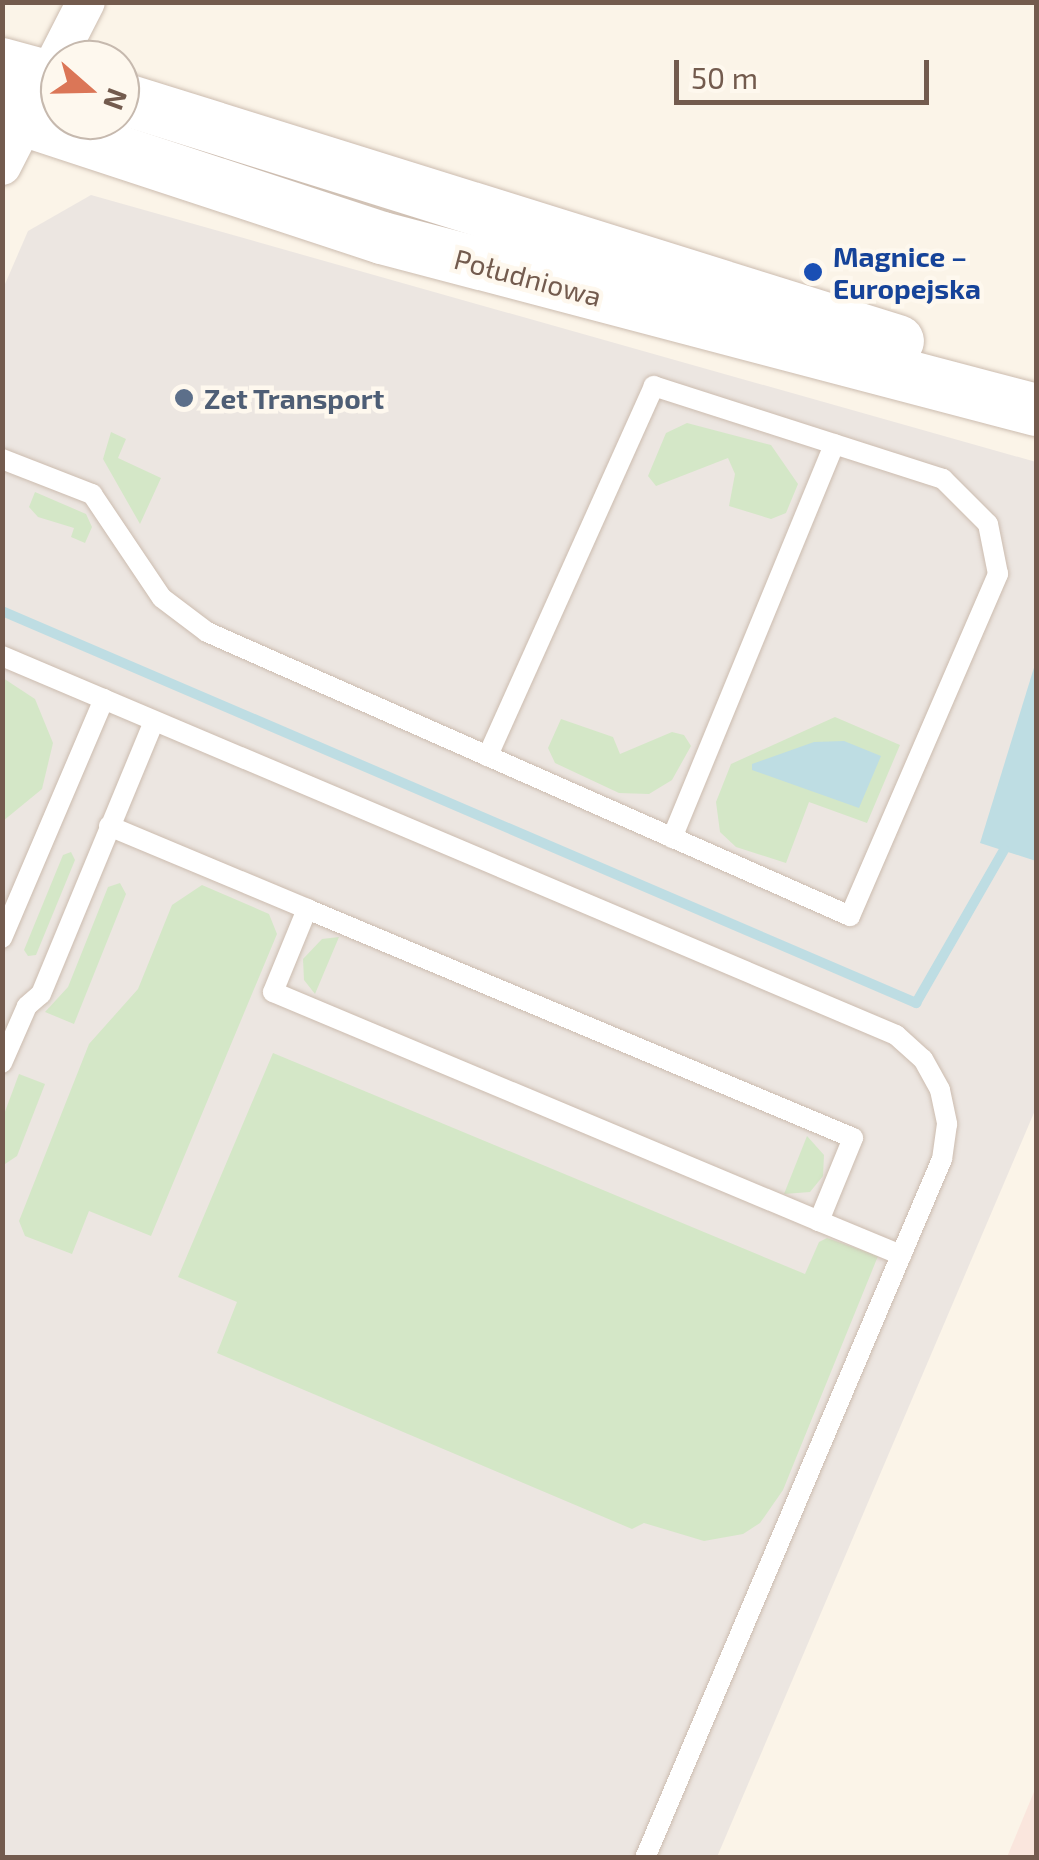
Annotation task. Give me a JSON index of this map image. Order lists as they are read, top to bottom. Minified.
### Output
{"streets":{"main road":["Południowa"]},"places":["Magnice – Europejska","Zet Transport"],"scale_bar":"50 m","north":"right"}
